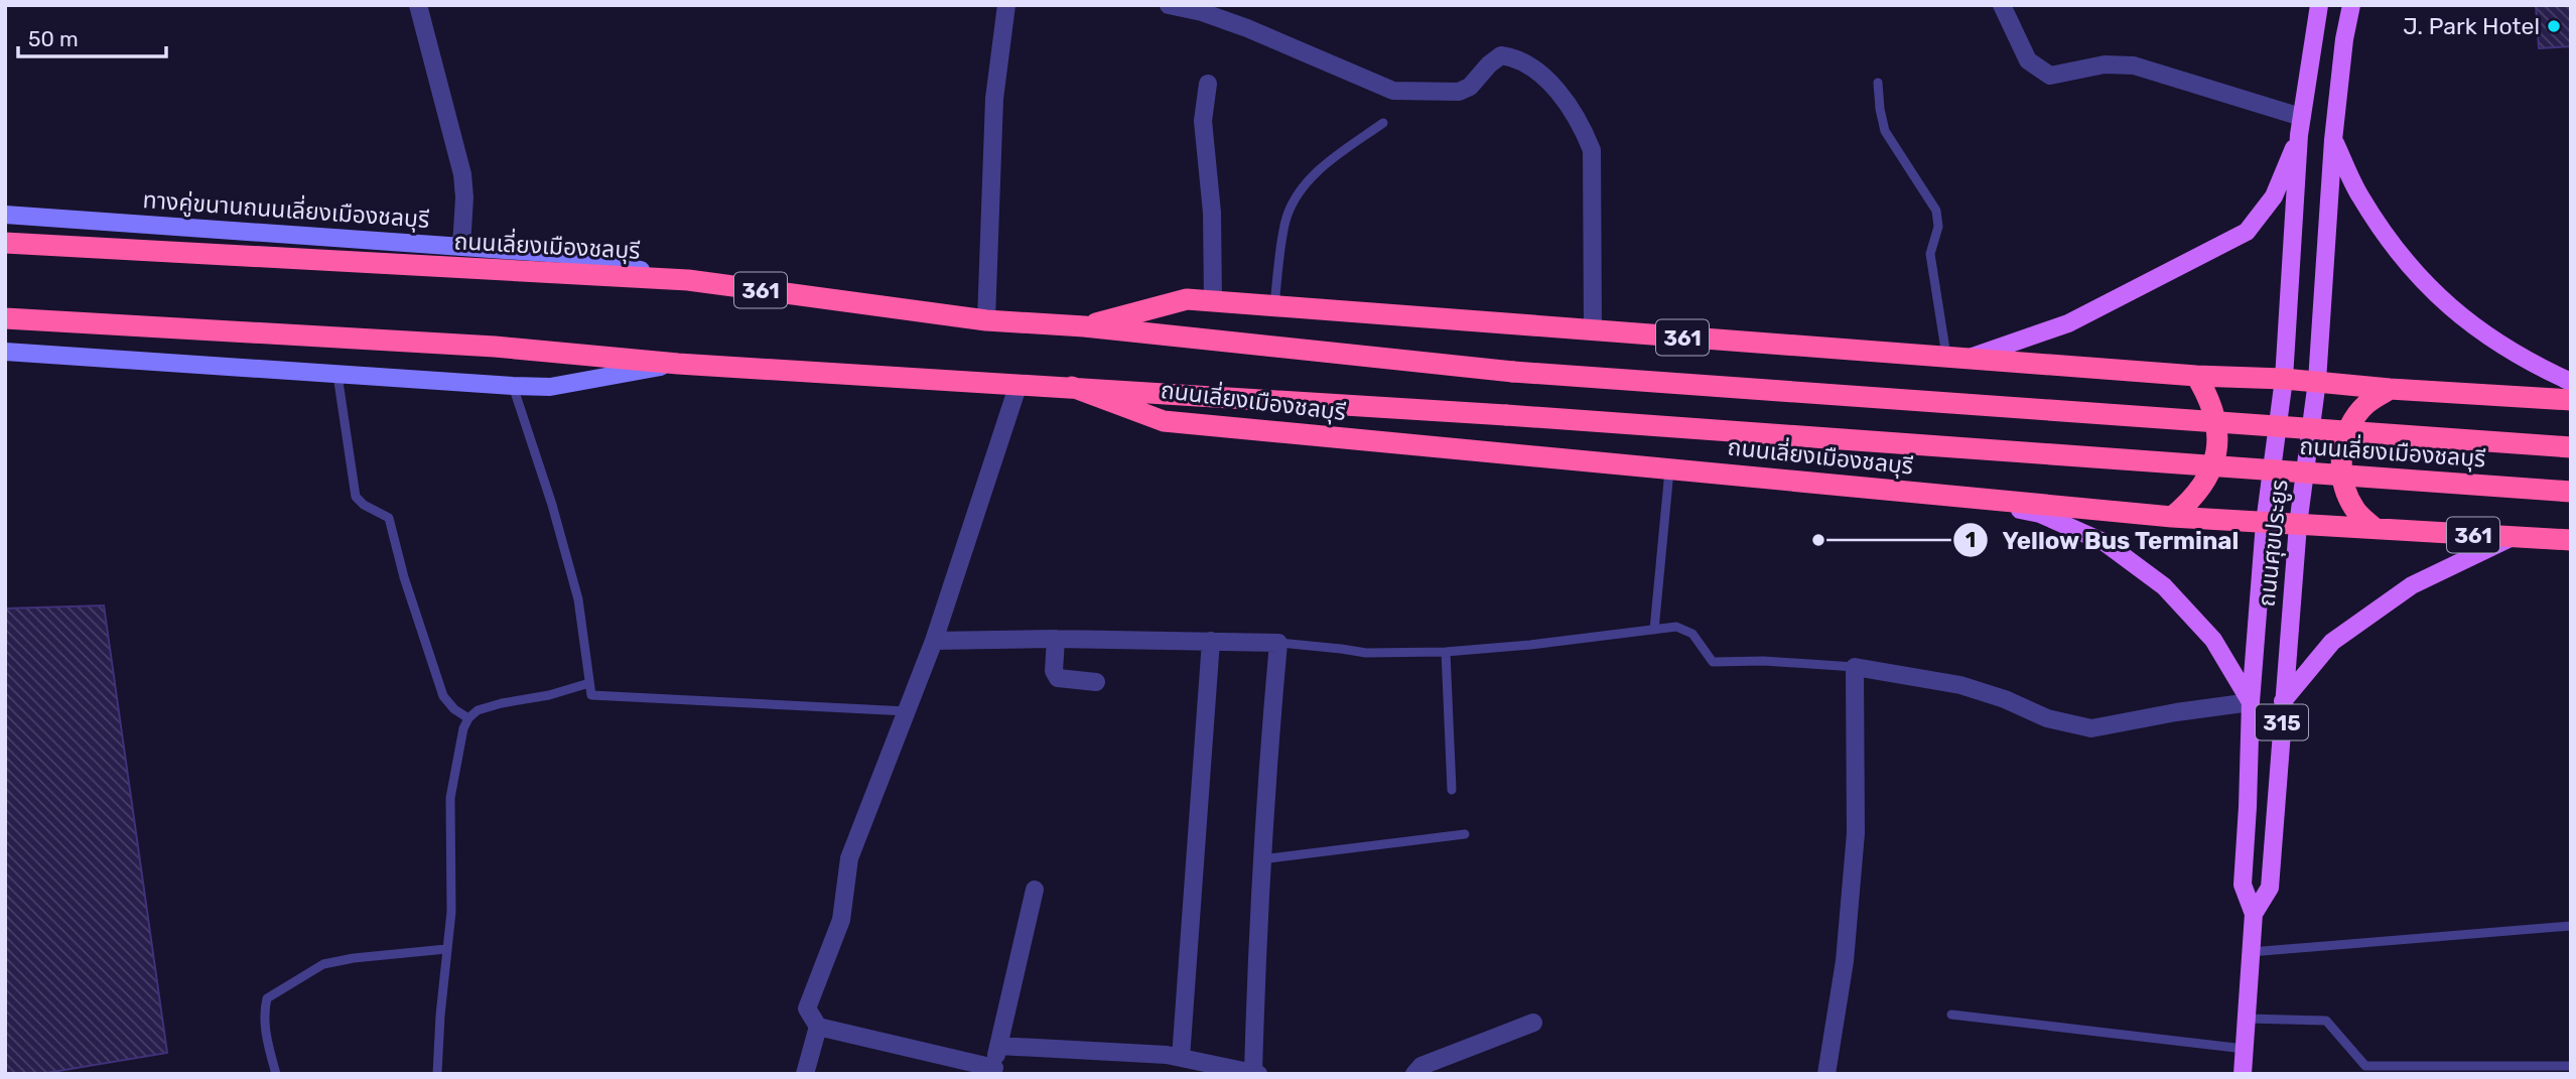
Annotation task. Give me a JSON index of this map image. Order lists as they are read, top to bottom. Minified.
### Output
{"streets":{"highway":["ถนนเลี่ยงเมืองชลบุรี","361"],"main road":["ทางคู่ขนานถนนเลี่ยงเมืองชลบุรี","ถนนศุขประยูร","315"]},"crossings":[["ทางคู่ขนานถนนเลี่ยงเมืองชลบุรี","ถนนเลี่ยงเมืองชลบุรี"],["ถนนเลี่ยงเมืองชลบุรี","361"],["ถนนเลี่ยงเมืองชลบุรี","ถนนศุขประยูร"]],"places":["J. Park Hotel","Yellow Bus Terminal"],"scale_bar":"50 m"}
